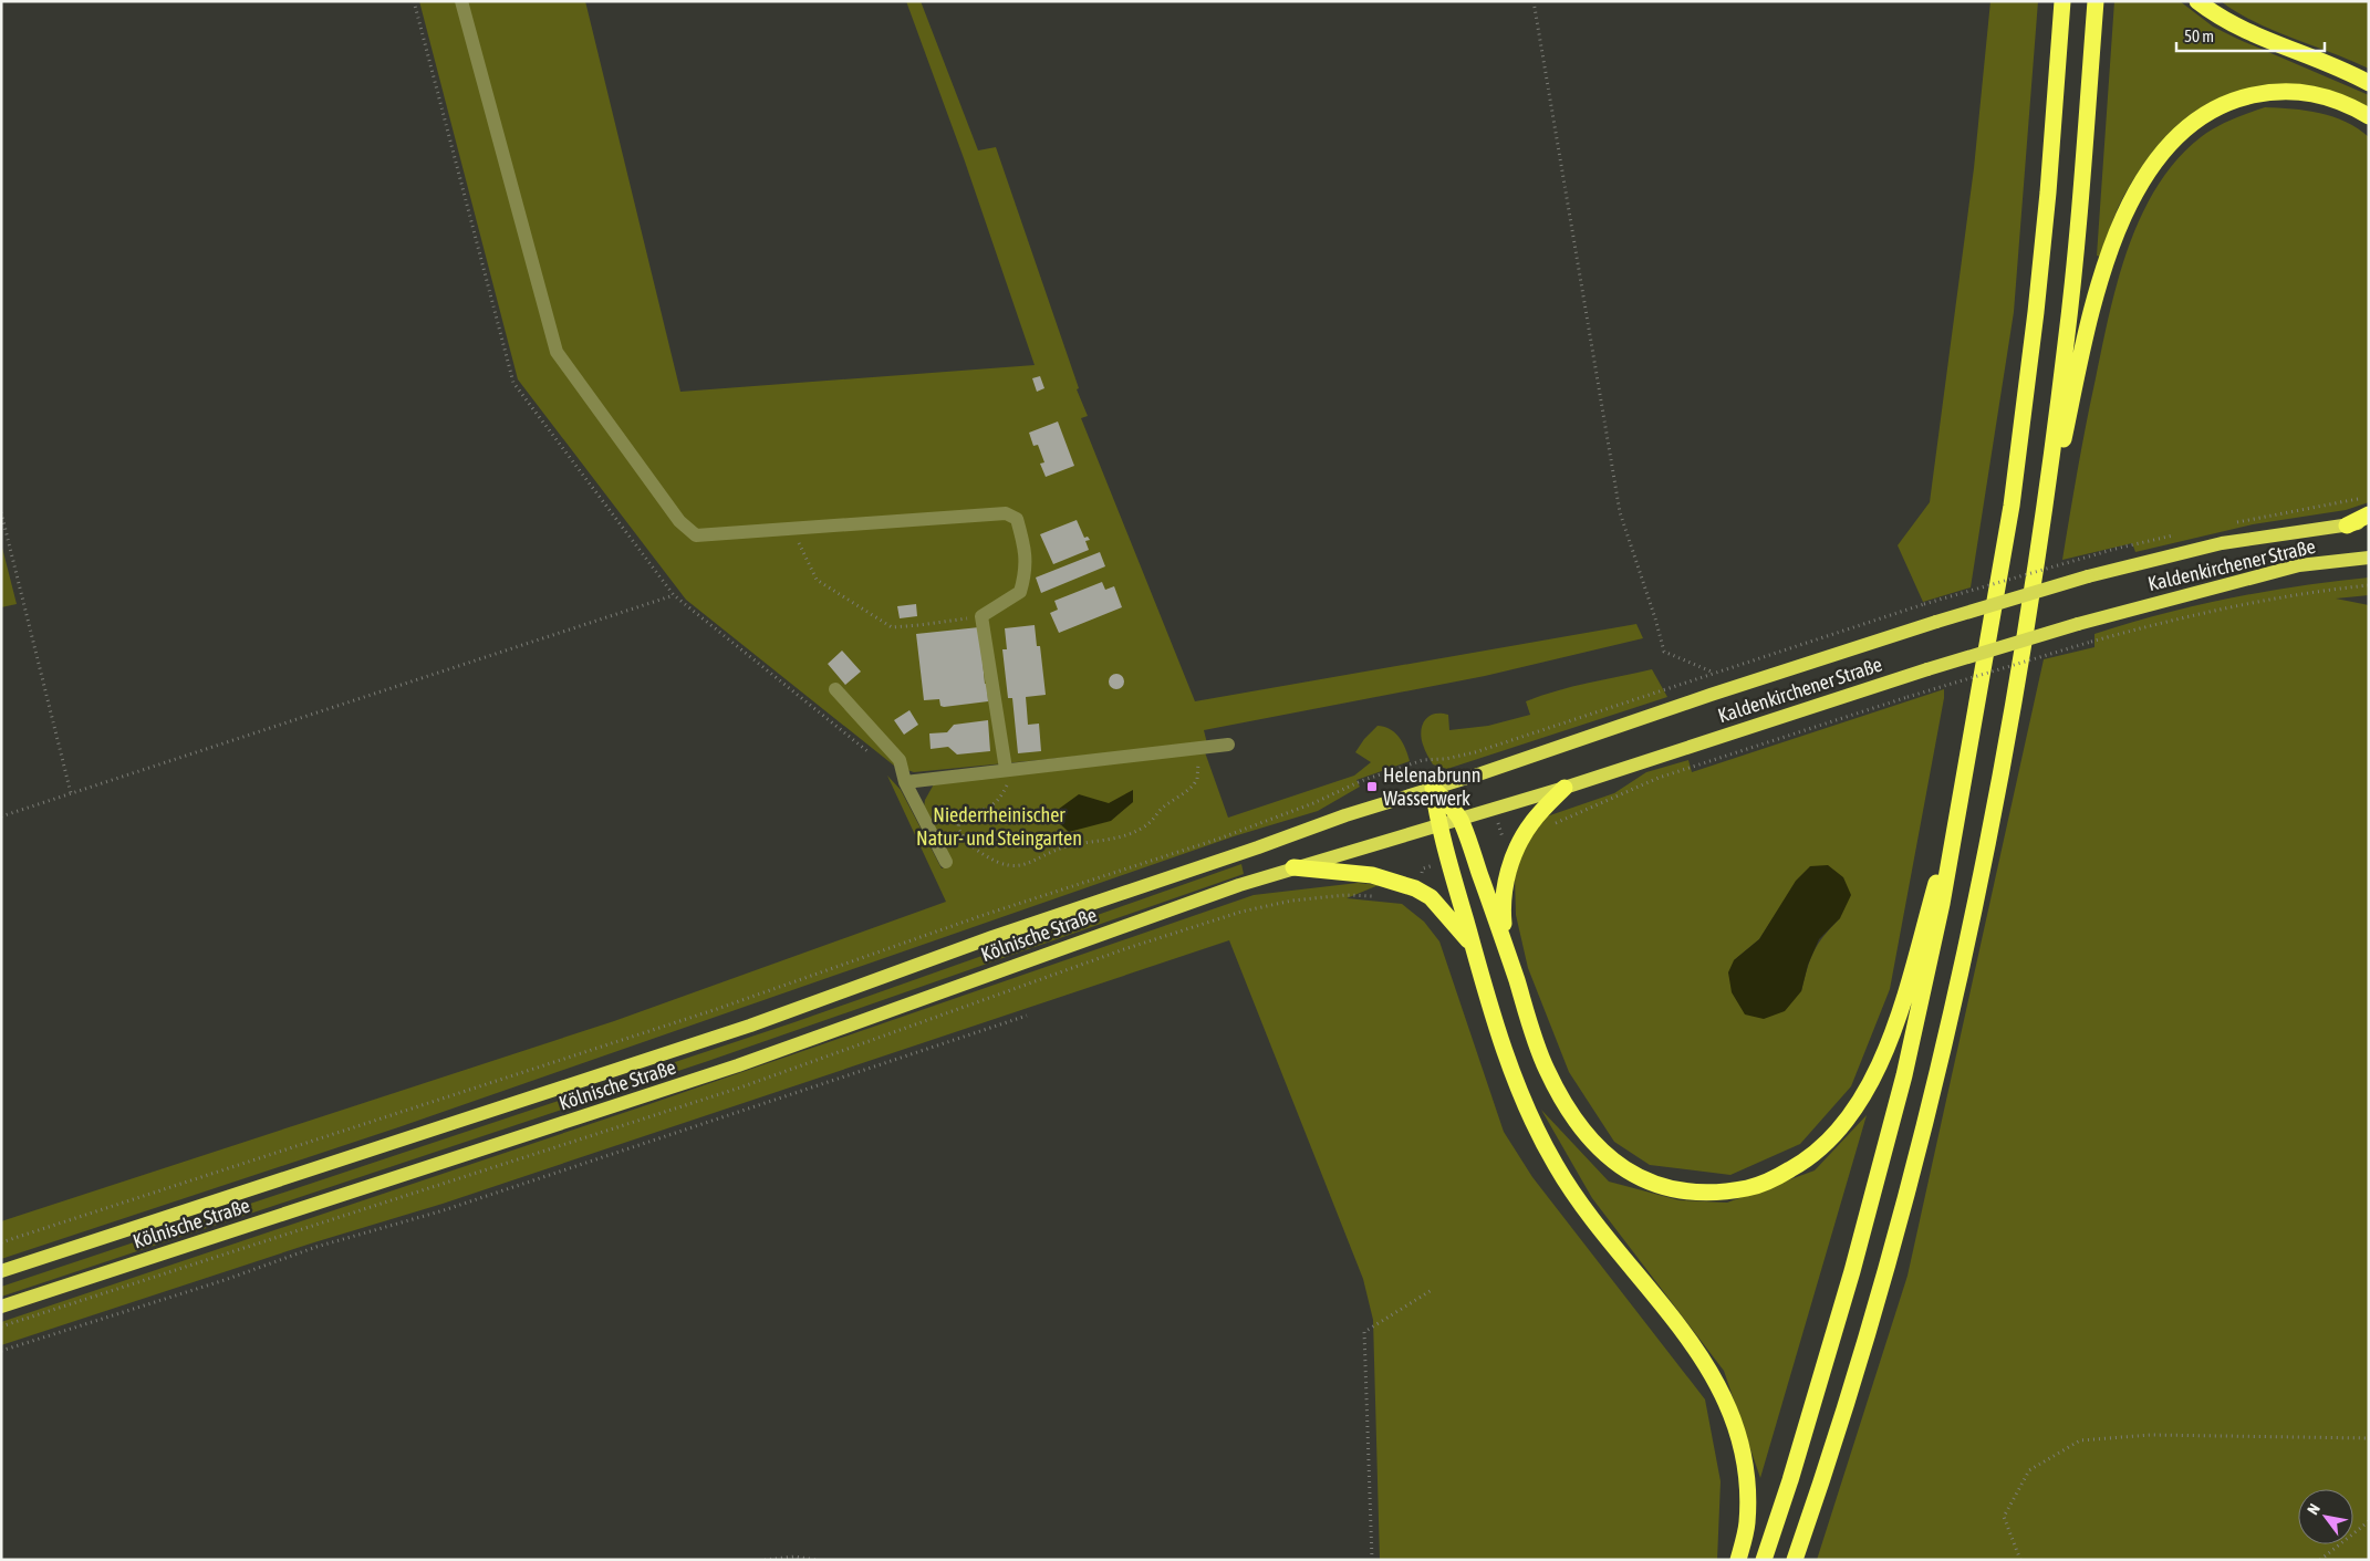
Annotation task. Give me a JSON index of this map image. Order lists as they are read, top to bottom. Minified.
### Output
{"streets":{"main road":["Kaldenkirchener Straße","Kölnische Straße"]},"crossings":[["Kaldenkirchener Straße","Kölnische Straße"]],"parks":["Niederrheinischer Natur- und Steingarten"],"places":{"transit":["Helenabrunn Wasserwerk"]},"scale_bar":"50 m","north":"top left"}
